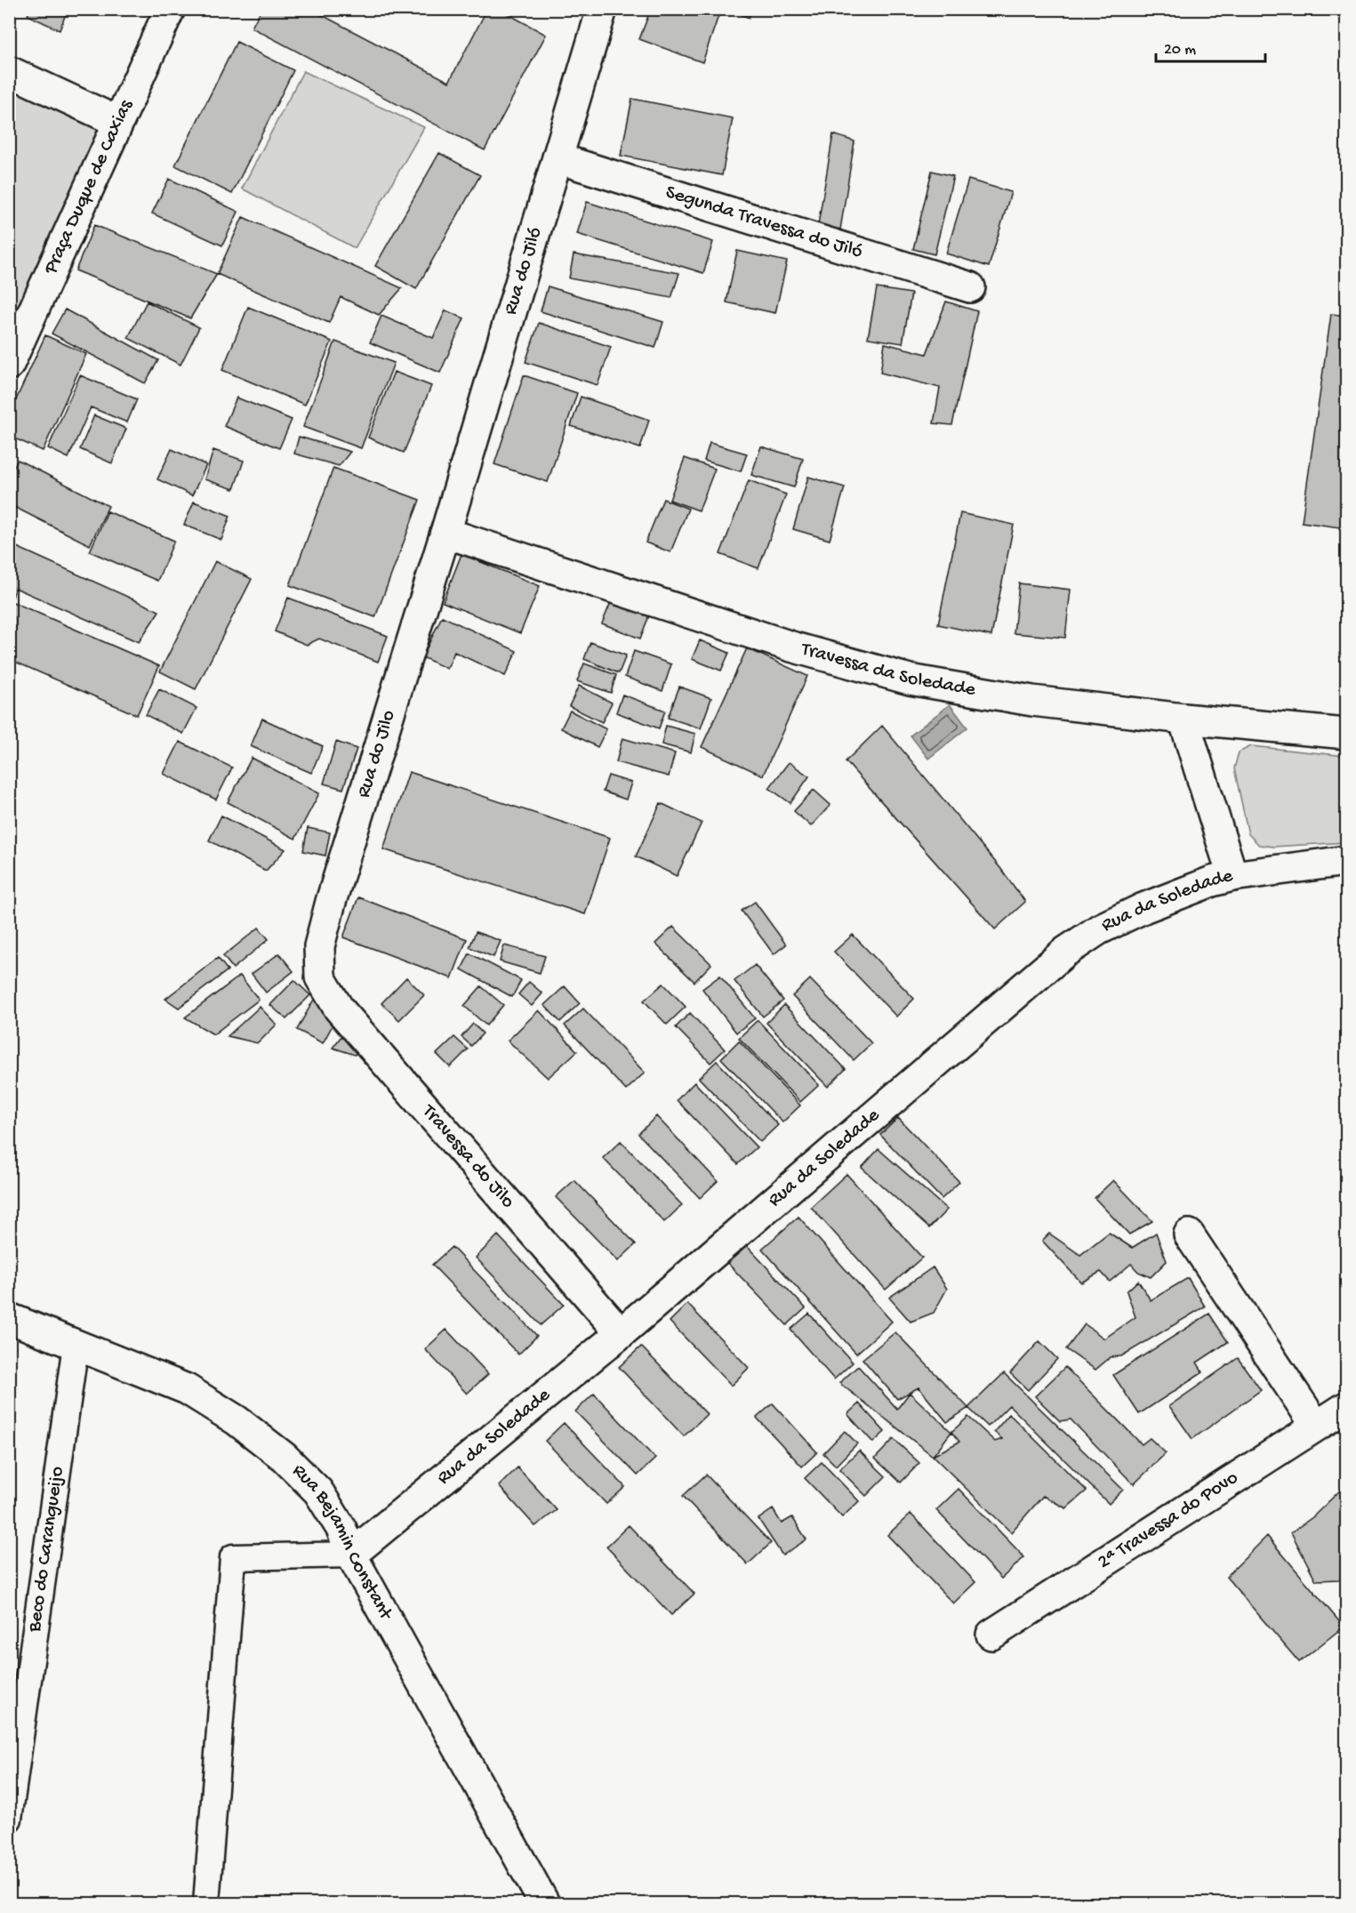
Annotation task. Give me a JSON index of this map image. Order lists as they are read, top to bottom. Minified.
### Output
{"streets":{"street":["Praça Duque de Caxias","Segunda Travessa do Jiló","Rua do Jiló","Travessa da Soledade","Rua do Jilo","Rua da Soledade","Travessa do Jilo","2ª Travessa do Povo","Rua Bejamin Constant","Beco do Carangueijo"]},"crossings":[["Segunda Travessa do Jiló","Rua do Jiló"],["Rua do Jiló","Travessa da Soledade"],["Rua do Jiló","Rua do Jilo"],["Travessa da Soledade","Rua do Jilo"],["Rua do Jilo","Travessa do Jilo"],["Rua da Soledade","Travessa do Jilo"],["Rua da Soledade","Rua Bejamin Constant"],["Rua Bejamin Constant","Beco do Carangueijo"]],"scale_bar":"20 m"}
